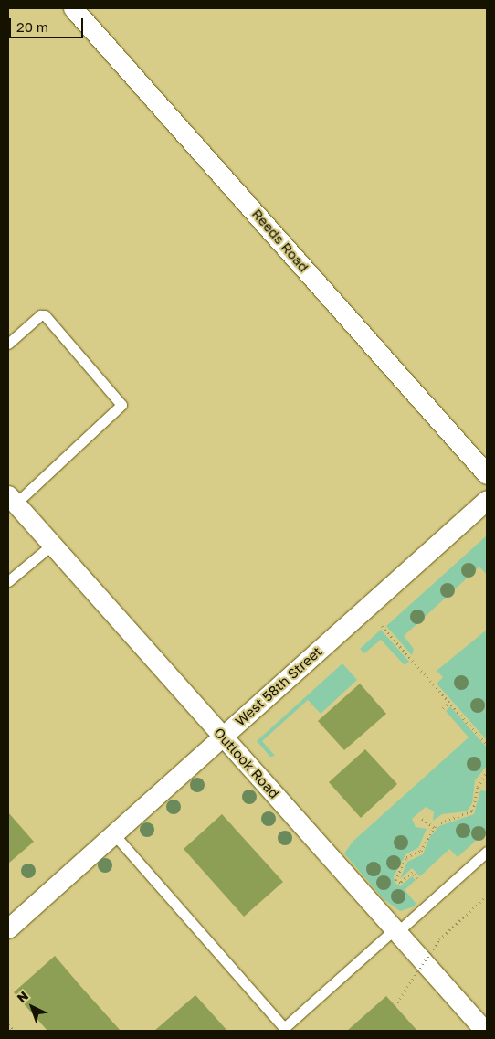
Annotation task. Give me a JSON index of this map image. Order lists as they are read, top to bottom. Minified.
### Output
{"streets":{"street":["Reeds Road","West 58th Street","Outlook Road"]},"crossings":[["West 58th Street","Outlook Road"]],"scale_bar":"20 m","north":"top left"}
